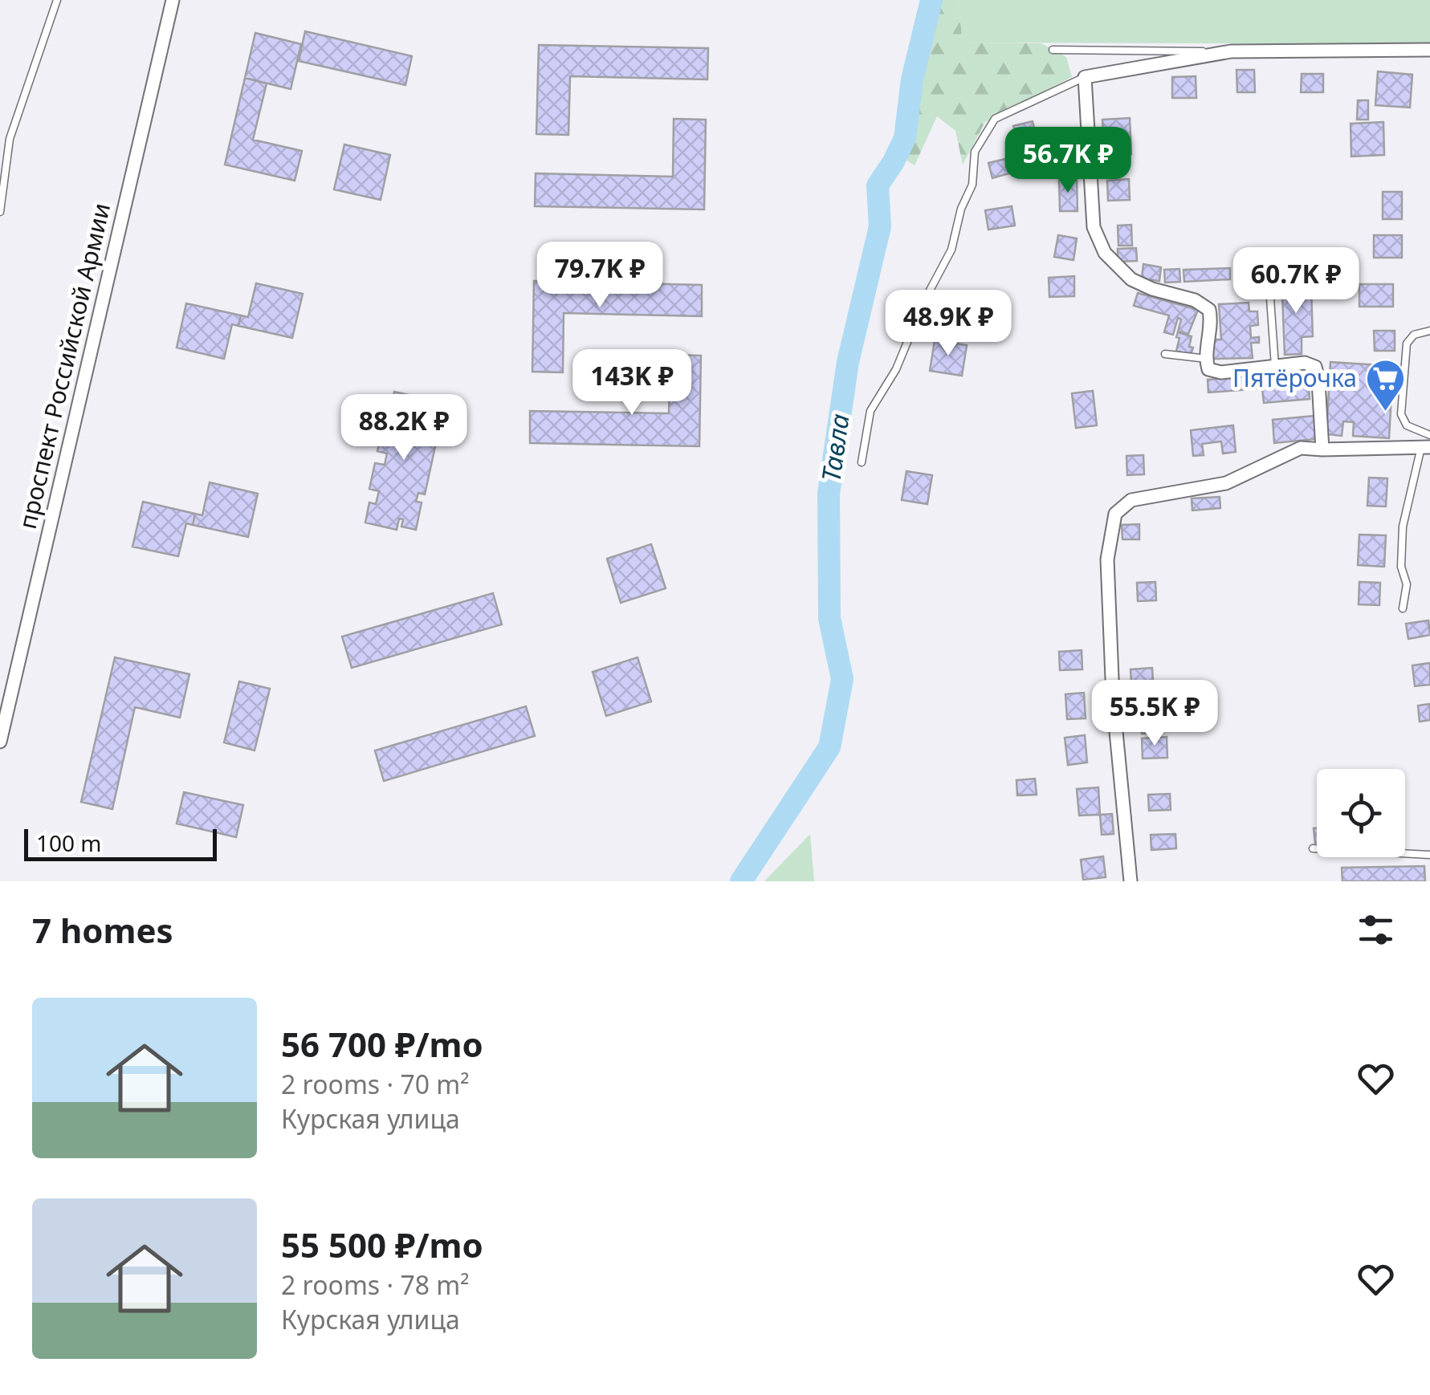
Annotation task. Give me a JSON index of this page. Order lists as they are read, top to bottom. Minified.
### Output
{"streets":{"street":["проспект Российской Армии"]},"water":["Тавла"],"places":{"supermarket":["Пятёрочка"]},"scale_bar":"100 m","page":{"price":["56.7K ₽","79.7K ₽","60.7K ₽","48.9K ₽","143K ₽","88.2K ₽","55.5K ₽"],"scale":"100 m","heading":"7 homes","list":[{"name":"56 700 ₽/mo","note":"2 rooms · 70 m² · Курская улица"},{"name":"55 500 ₽/mo","note":"2 rooms · 78 m² · Курская улица"}]}}
